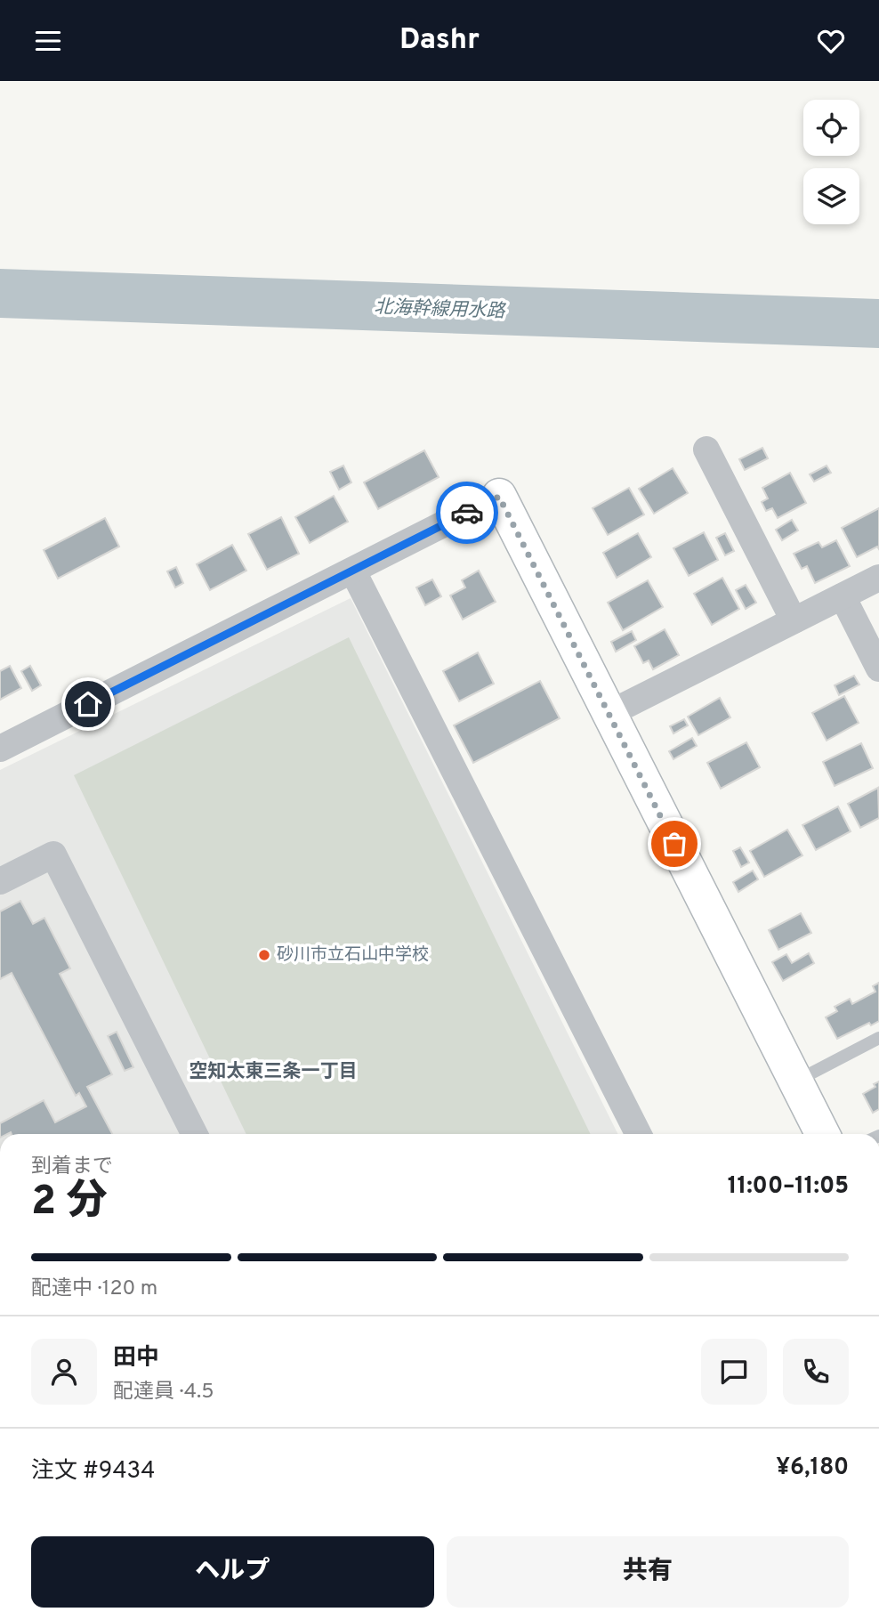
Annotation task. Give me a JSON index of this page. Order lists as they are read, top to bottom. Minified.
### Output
{"districts":["空知太東三条一丁目"],"water":["北海幹線用水路"],"places":["砂川市立石山中学校"],"page":{"header":"Dashr","heading":["2 分","到着まで","11:00–11:05"],"panel":["田中","配達員 · 4.5","注文 #9434","¥6,180"],"bar":"配達中 · 120 m","buttons":["ヘルプ","共有"]}}
